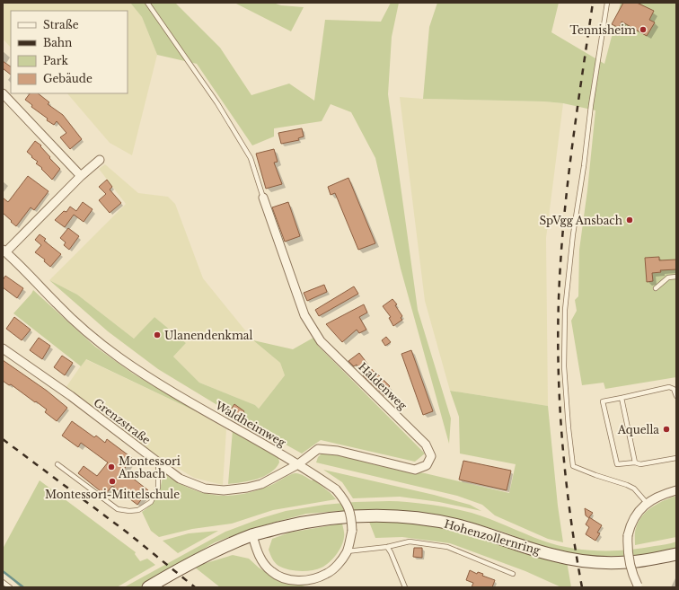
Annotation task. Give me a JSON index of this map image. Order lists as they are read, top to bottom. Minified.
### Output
{"streets":{"main road":["Hohenzollernring"],"street":["Haldenweg","Grenzstraße","Waldheimweg"]},"crossings":[["Haldenweg","Grenzstraße"],["Haldenweg","Waldheimweg"],["Grenzstraße","Waldheimweg"],["Waldheimweg","Hohenzollernring"]],"places":["Tennisheim","SpVgg Ansbach","Ulanendenkmal","Aquella","Montessori Ansbach","Montessori-Mittelschule"],"legend":["Straße","Bahn","Park","Gebäude"]}
